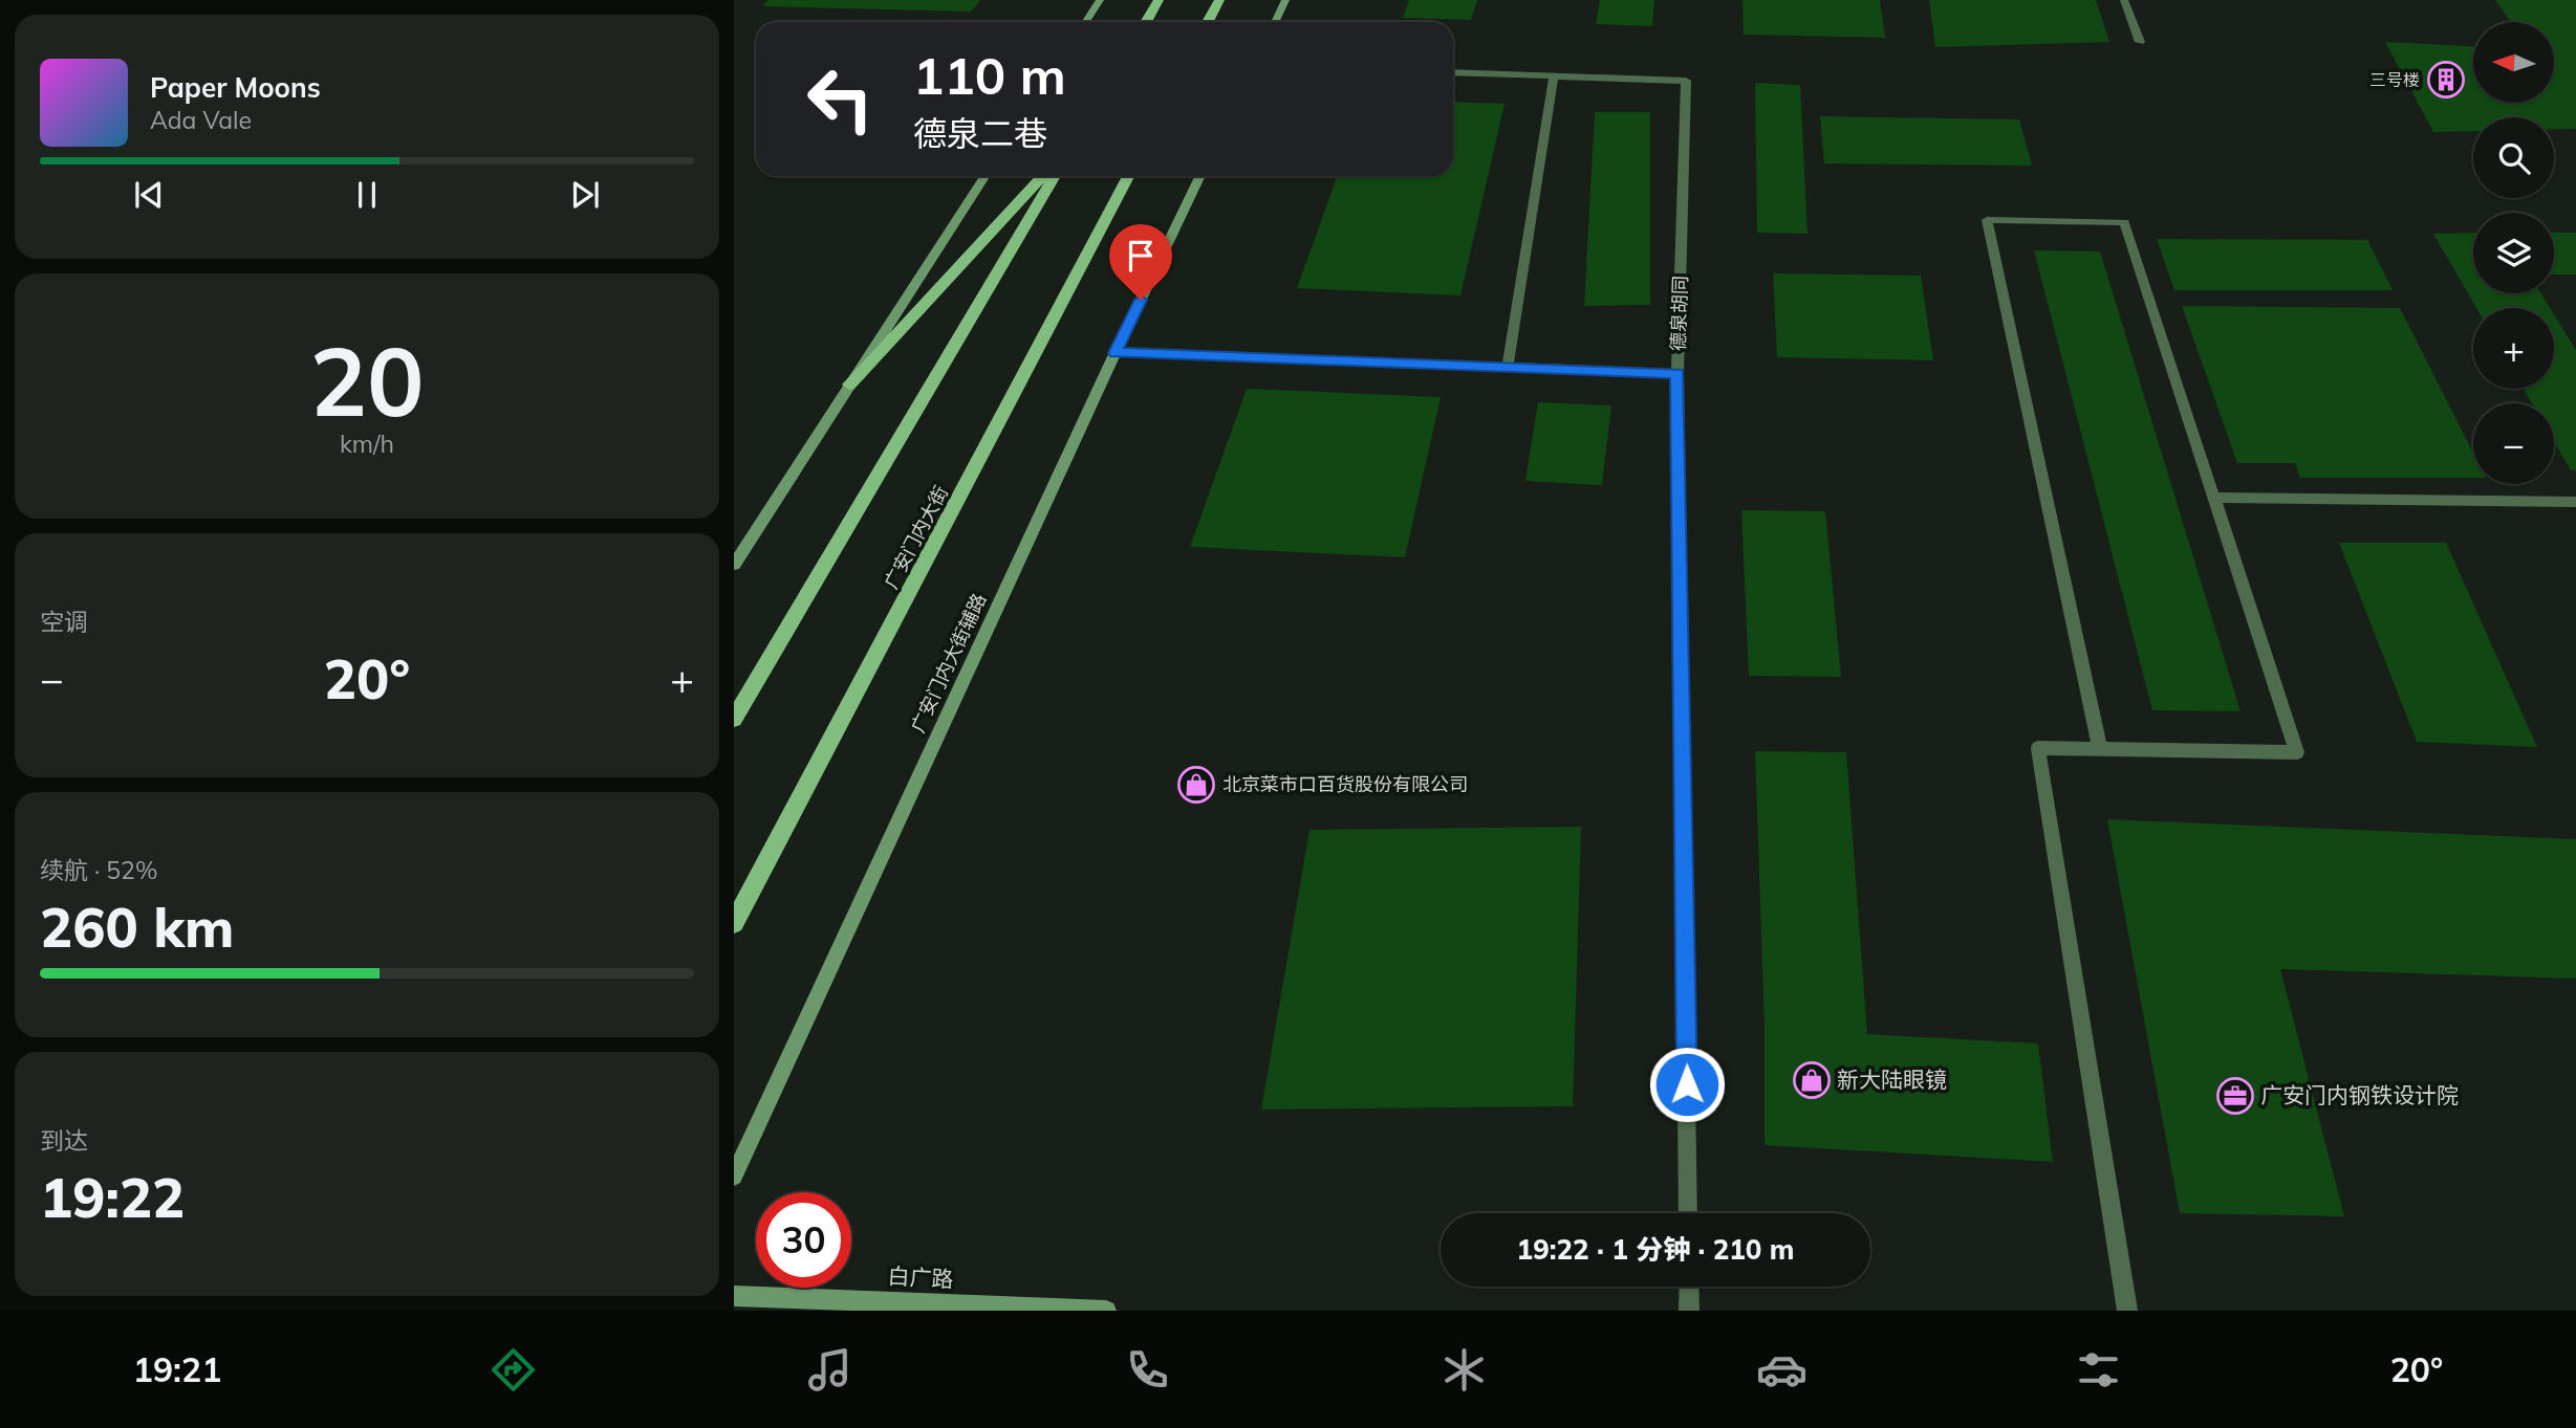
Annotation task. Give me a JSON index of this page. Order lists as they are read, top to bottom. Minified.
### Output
{"streets":{"main road":["广安门内大街"],"street":["德泉胡同","广安门内大街辅路","白广路"]},"places":{"building":["三号楼"],"shop":["北京菜市口百货股份有限公司","新大陆眼镜"],"office":["广安门内钢铁设计院"]},"north":"left","page":{"map_buttons":["+","−"],"turn":["110 m","德泉二巷"],"song":["Paper Moons","Ada Vale"],"tile":[["20","km/h"],"空调",["续航 · 52%","260 km"],["到达","19:22"]],"heat":["−","20°","+"],"limit":"30","trip":"19:22 · 1 分钟 · 210 m","tabs":["19:21","20°"]}}
